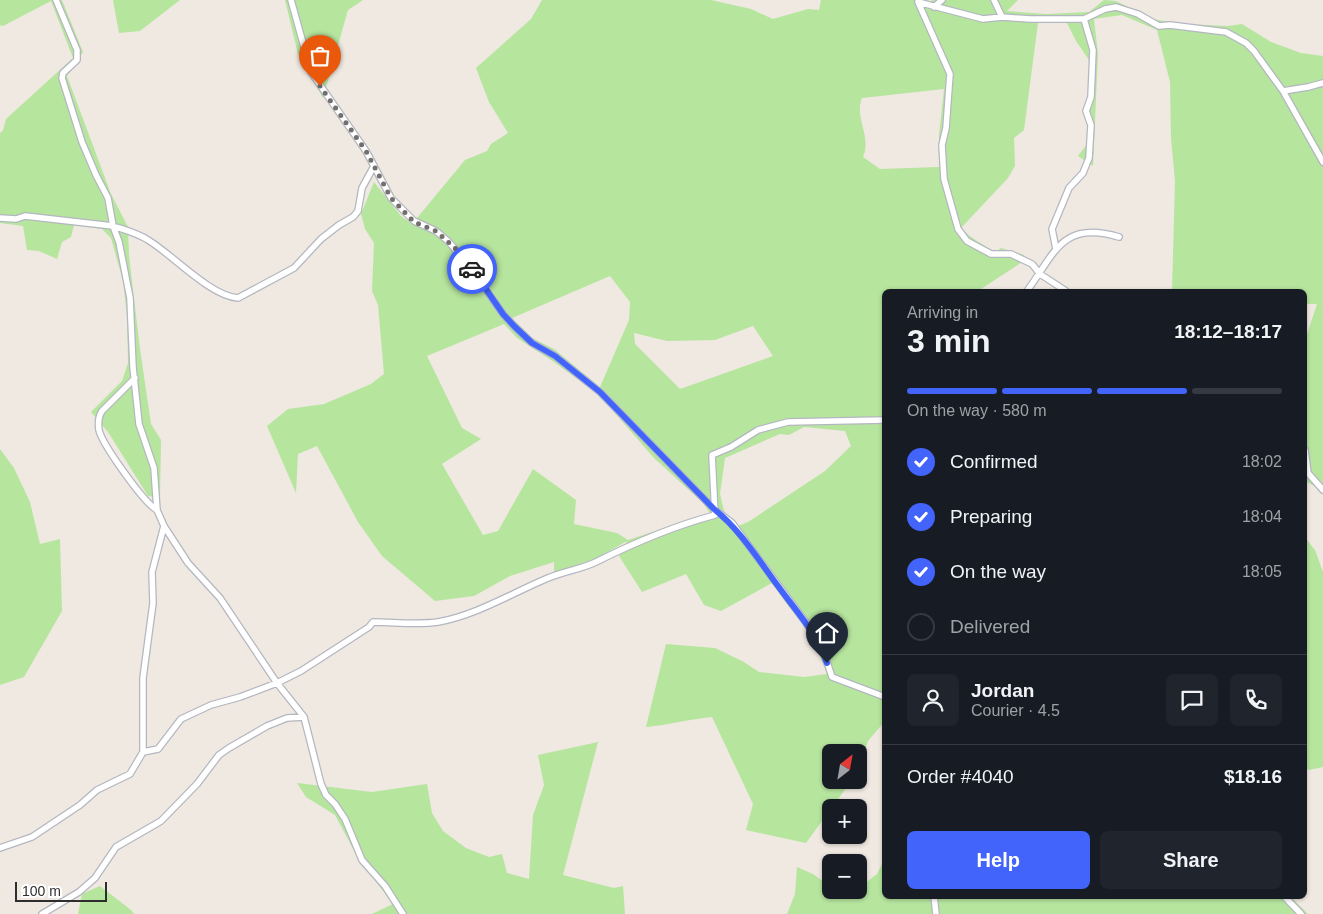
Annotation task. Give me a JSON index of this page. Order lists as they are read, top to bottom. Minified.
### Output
{"scale_bar":"100 m","north":"top right","page":{"heading":["3 min","Arriving in","18:12–18:17"],"panel":["Jordan","Courier · 4.5","Order #4040","$18.16"],"bar":"On the way · 580 m","list":[["Confirmed","18:02"],["Preparing","18:04"],["On the way","18:05"],"Delivered"],"map_buttons":["+","−"],"buttons":["Help","Share"],"scale":"100 m"}}
